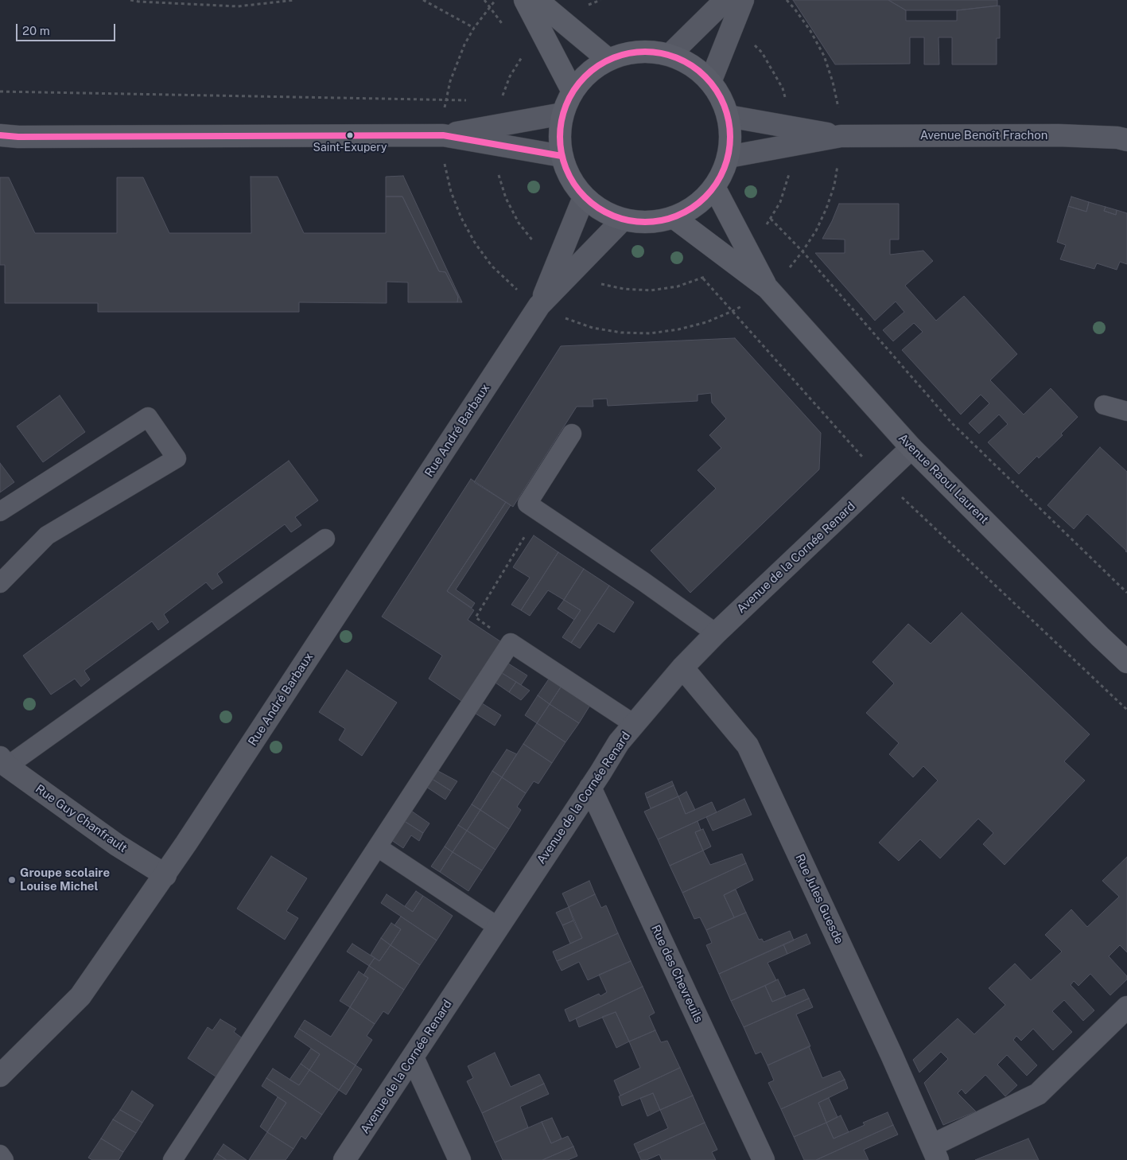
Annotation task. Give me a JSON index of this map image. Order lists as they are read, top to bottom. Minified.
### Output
{"streets":{"main road":["Avenue Raoul Laurent"],"street":["Avenue Benoît Frachon","Rue André Barbaux","Avenue de la Cornée Renard","Rue Guy Chanfrault","Rue Jules Guesde","Rue des Chevreuils"]},"crossings":[["Rue André Barbaux","Rue Guy Chanfrault"],["Avenue Raoul Laurent","Avenue de la Cornée Renard"],["Avenue de la Cornée Renard","Rue Jules Guesde"],["Avenue de la Cornée Renard","Rue des Chevreuils"]],"places":["Saint-Exupery","Groupe scolaire Louise Michel"],"scale_bar":"20 m"}
